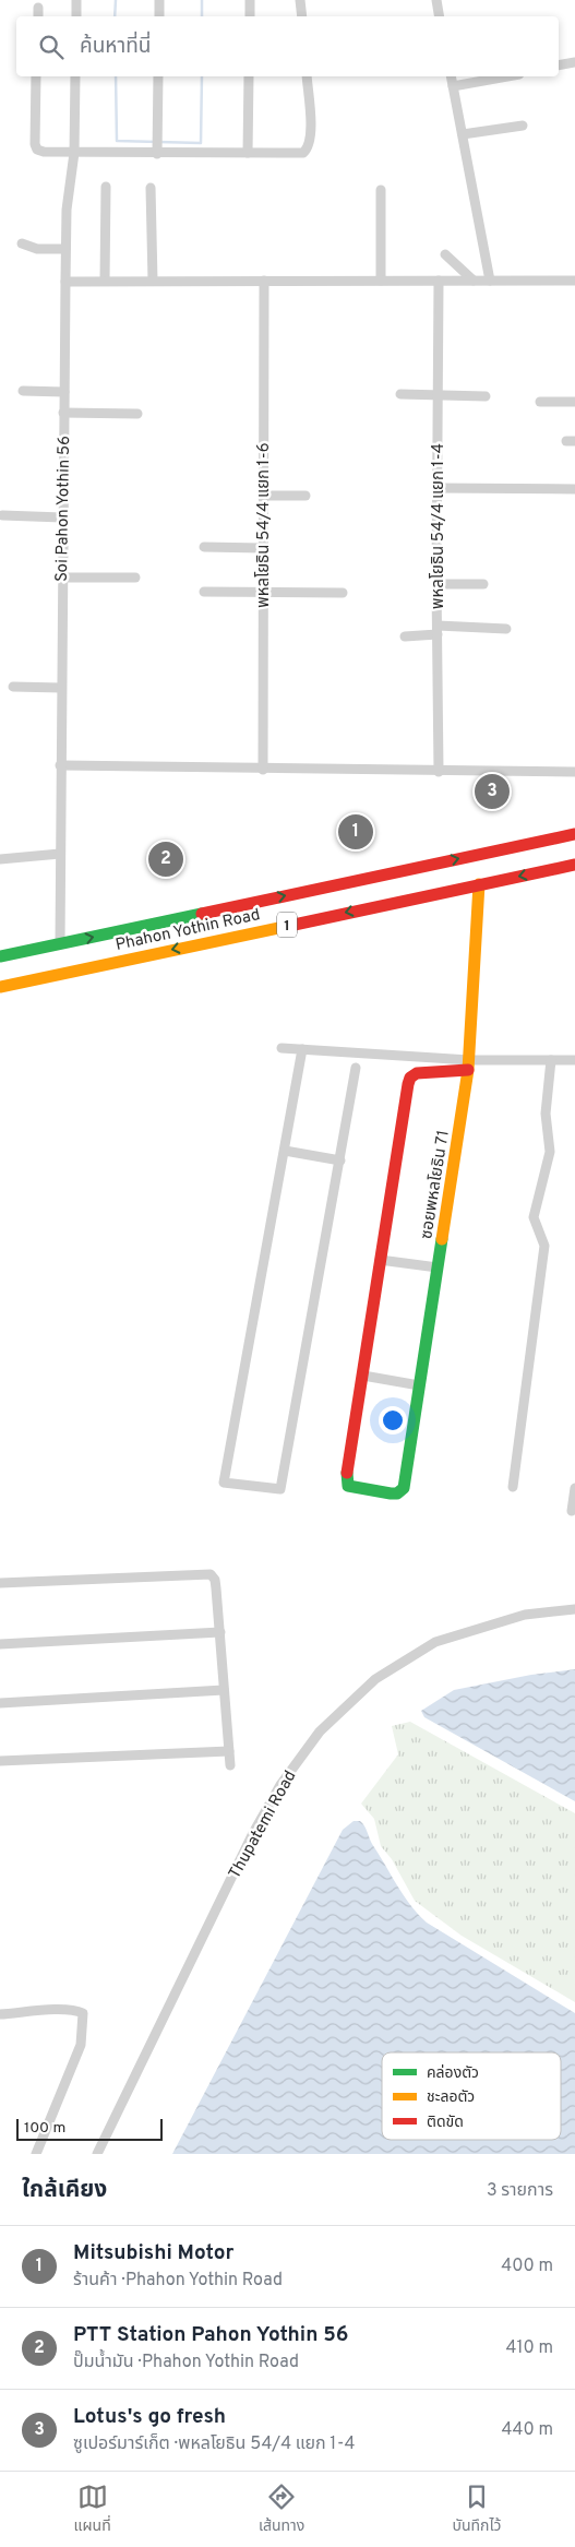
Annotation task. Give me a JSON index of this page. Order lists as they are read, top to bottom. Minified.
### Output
{"streets":{"main road":["1","Phahon Yothin Road","ซอยพหลโยธิน 71"],"street":["Soi Pahon Yothin 56","พหลโยธิน 54/4 แยก 1-6","พหลโยธิน 54/4 แยก 1-4","Thupatemi Road"]},"crossings":[["Soi Pahon Yothin 56","Phahon Yothin Road"],["Phahon Yothin Road","ซอยพหลโยธิน 71"]],"legend":["คล่องตัว","ชะลอตัว","ติดขัด"],"scale_bar":"100 m","page":{"search":"ค้นหาที่นี่","pins":["3","1","2"],"scale":"100 m","heading":["ใกล้เคียง","3 รายการ"],"list":[{"mark":"1","name":"Mitsubishi Motor","note":"ร้านค้า · Phahon Yothin Road","value":"400 m"},{"mark":"2","name":"PTT Station Pahon Yothin 56","note":"ปั๊มน้ำมัน · Phahon Yothin Road","value":"410 m"},{"mark":"3","name":"Lotus's go fresh","note":"ซูเปอร์มาร์เก็ต · พหลโยธิน 54/4 แยก 1-4","value":"440 m"}],"nav":["แผนที่","เส้นทาง","บันทึกไว้"]}}
